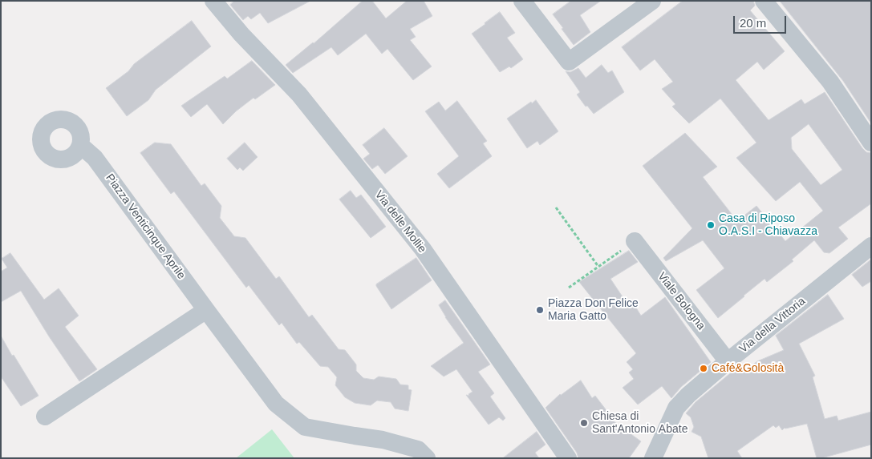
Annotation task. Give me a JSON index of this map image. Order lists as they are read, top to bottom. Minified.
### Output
{"streets":{"street":["Via delle Mollie","Piazza Venticinque Aprile","Viale Bologna","Via della Vittoria"]},"crossings":[["Viale Bologna","Via della Vittoria"]],"places":["Casa di Riposo O.A.S.I - Chiavazza","Piazza Don Felice Maria Gatto","Café&Golosità","Chiesa di Sant'Antonio Abate"],"scale_bar":"20 m"}
